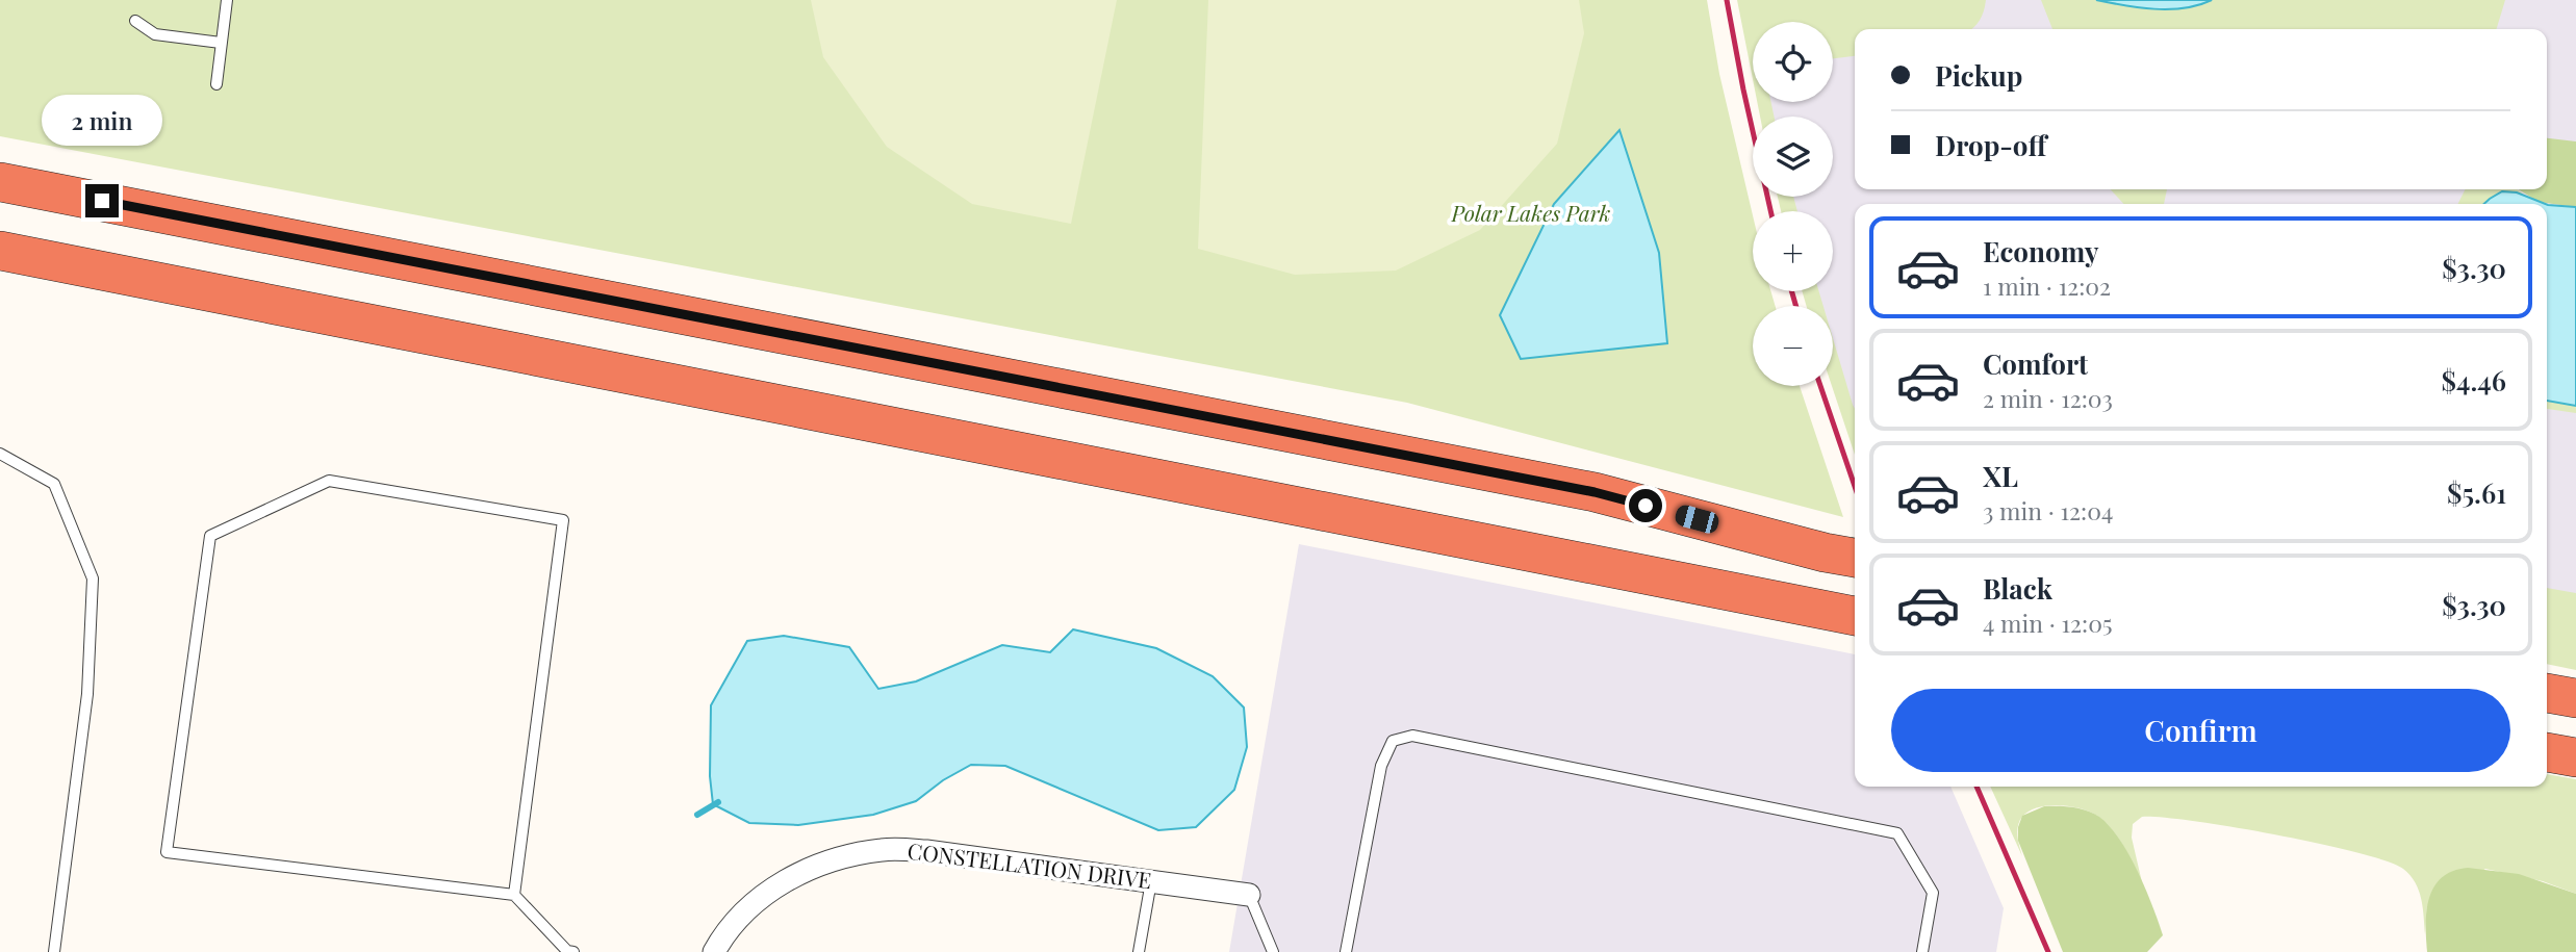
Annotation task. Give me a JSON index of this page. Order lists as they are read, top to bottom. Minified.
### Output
{"streets":{"street":["CONSTELLATION DRIVE"]},"parks":["Polar Lakes Park"],"page":{"map_buttons":["+","−"],"banner":["Pickup","Drop-off"],"bubble":"2 min","list":[{"name":"Economy","note":"1 min · 12:02","value":"$3.30"},{"name":"Comfort","note":"2 min · 12:03","value":"$4.46"},{"name":"XL","note":"3 min · 12:04","value":"$5.61"},{"name":"Black","note":"4 min · 12:05","value":"$3.30"}],"buttons":"Confirm"}}
